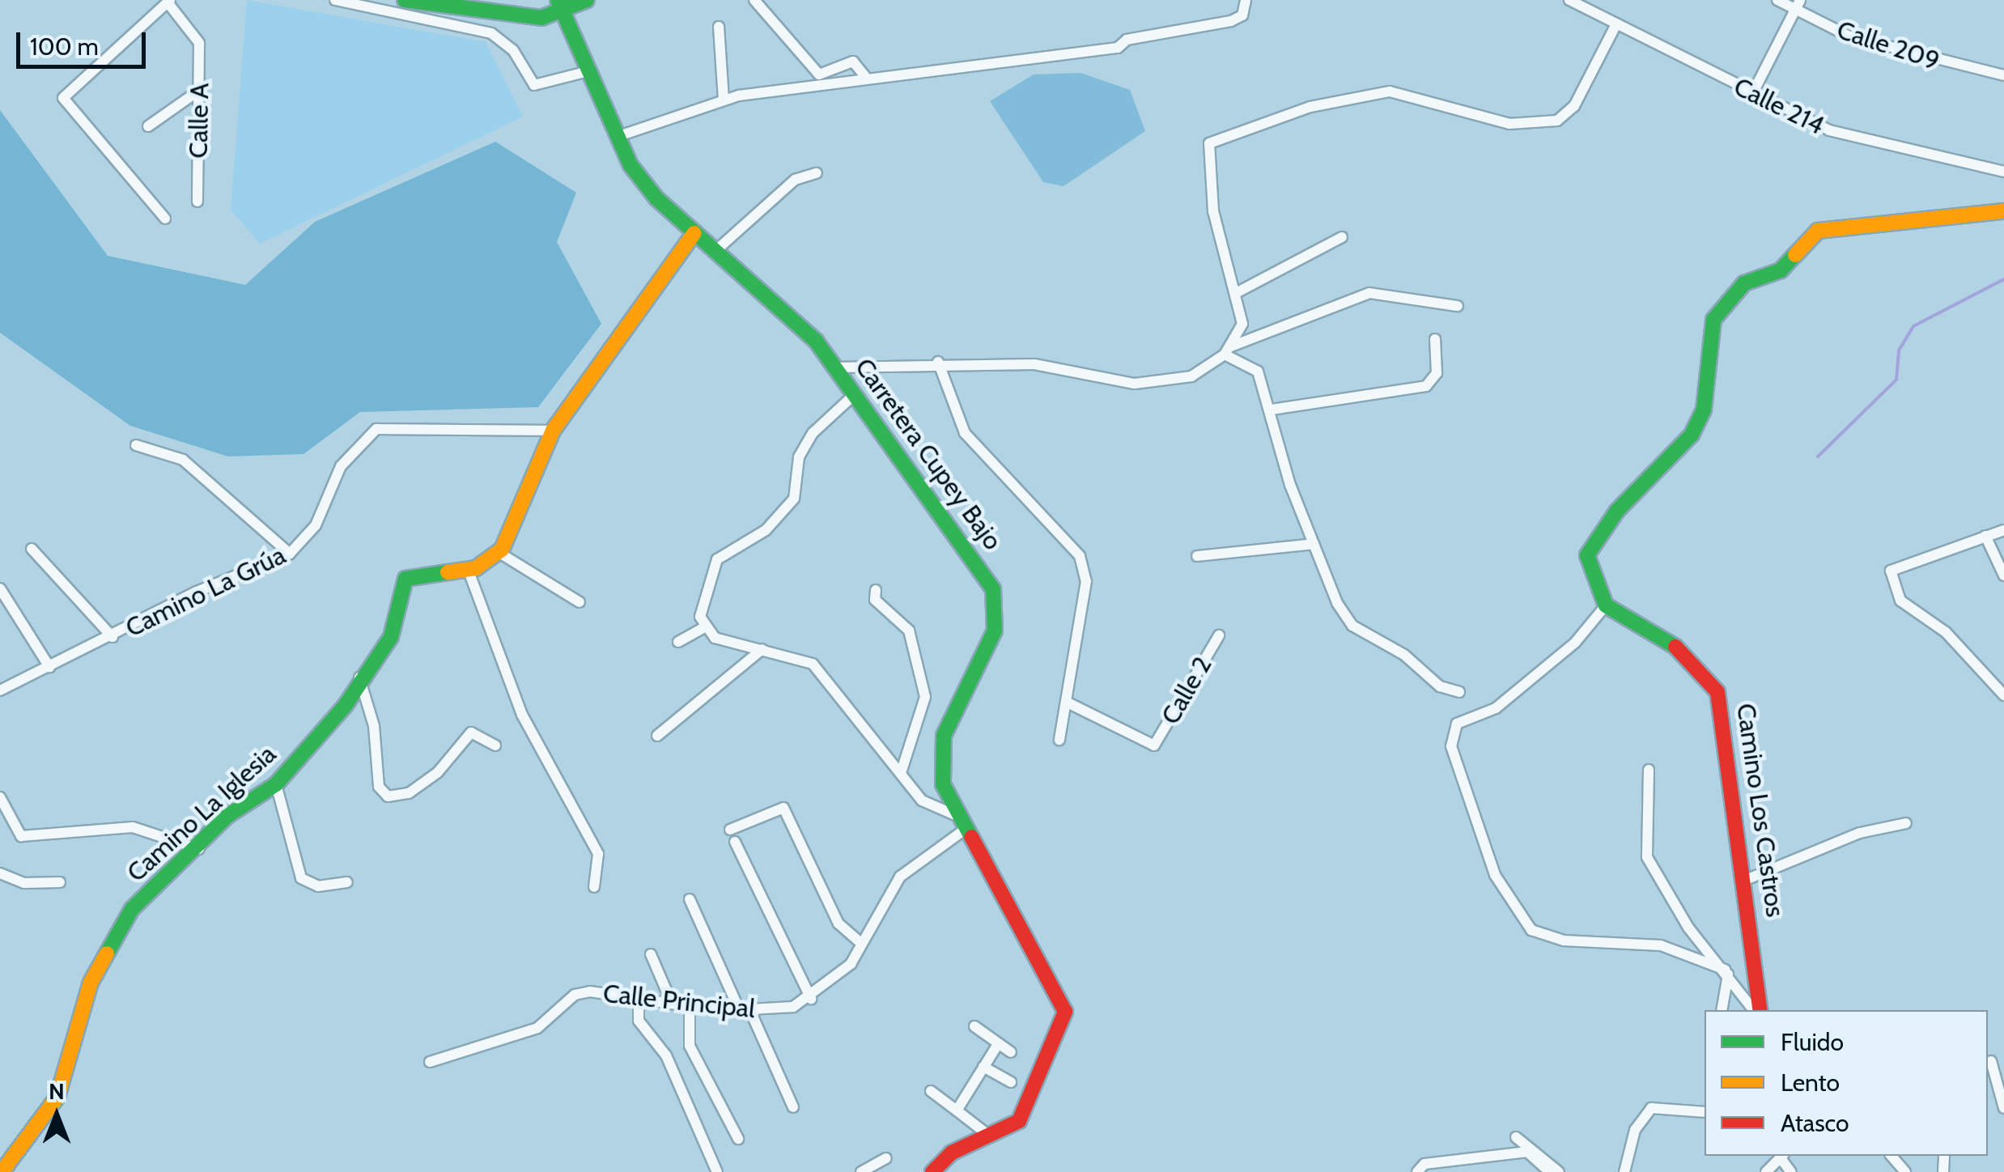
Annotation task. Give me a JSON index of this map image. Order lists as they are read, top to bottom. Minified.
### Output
{"streets":{"street":["Calle 209","Calle 214","Calle A","Carretera Cupey Bajo","Camino La Grúa","Calle 2","Camino Los Castros","Camino La Iglesia","Calle Principal"]},"legend":["Fluido","Lento","Atasco"],"scale_bar":"100 m","north":"top"}
